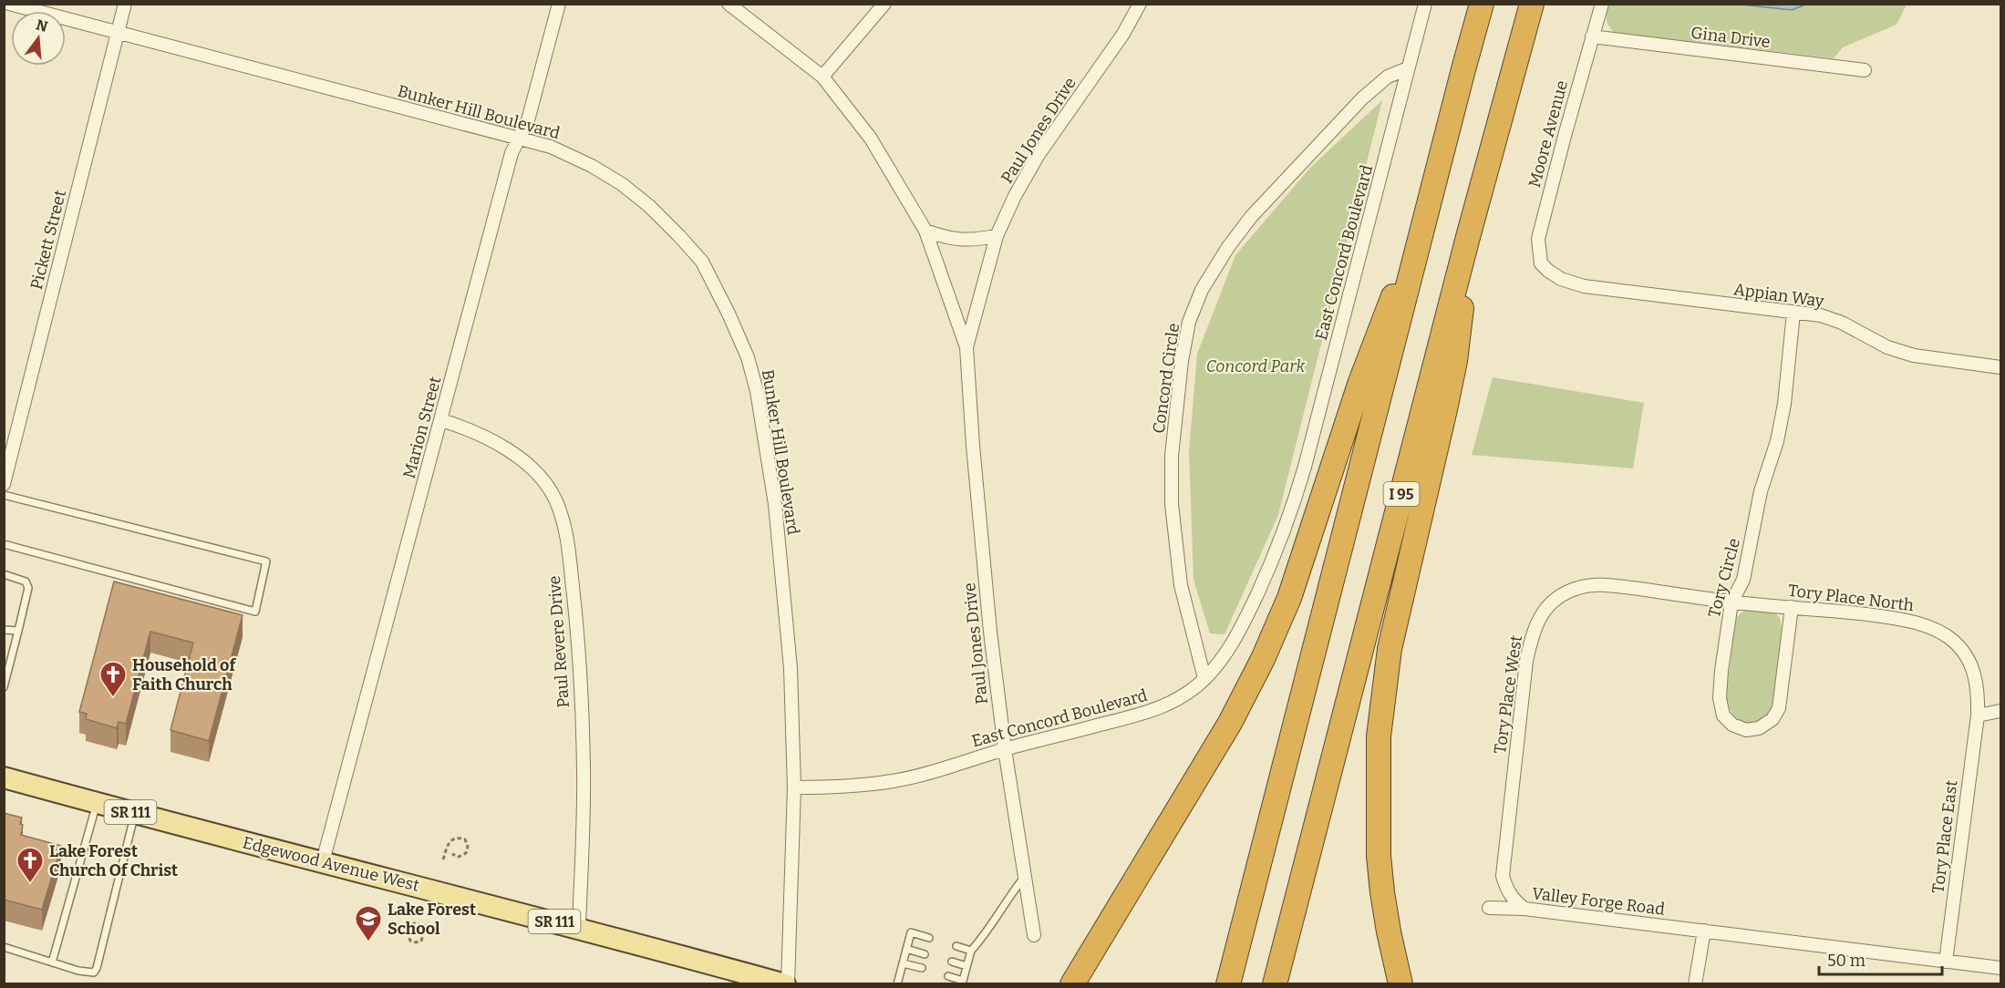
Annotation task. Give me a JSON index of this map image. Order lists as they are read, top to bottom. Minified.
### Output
{"streets":{"highway":["I 95"],"main road":["SR 111","Edgewood Avenue West"],"street":["Gina Drive","Bunker Hill Boulevard","Paul Jones Drive","Moore Avenue","Pickett Street","East Concord Boulevard","Appian Way","Concord Circle","Marion Street","Tory Circle","Tory Place North","Paul Revere Drive","Tory Place West","Tory Place East","Valley Forge Road"]},"crossings":[["Gina Drive","Moore Avenue"],["Bunker Hill Boulevard","Pickett Street"],["Bunker Hill Boulevard","East Concord Boulevard"],["Bunker Hill Boulevard","Marion Street"],["Bunker Hill Boulevard","Edgewood Avenue West"],["Paul Jones Drive","East Concord Boulevard"],["Moore Avenue","Appian Way"],["East Concord Boulevard","Concord Circle"],["Appian Way","Tory Circle"],["Marion Street","Paul Revere Drive"],["Marion Street","Edgewood Avenue West"],["Tory Circle","Tory Place North"],["Tory Circle","Tory Place West"],["Tory Place North","Tory Place West"],["Tory Place North","Tory Place East"],["Paul Revere Drive","Edgewood Avenue West"],["Tory Place West","Valley Forge Road"],["Tory Place East","Valley Forge Road"]],"parks":["Concord Park"],"places":{"church":["Household of Faith Church","Lake Forest Church Of Christ"],"school or university":["Lake Forest School"]},"scale_bar":"50 m","north":"top"}
